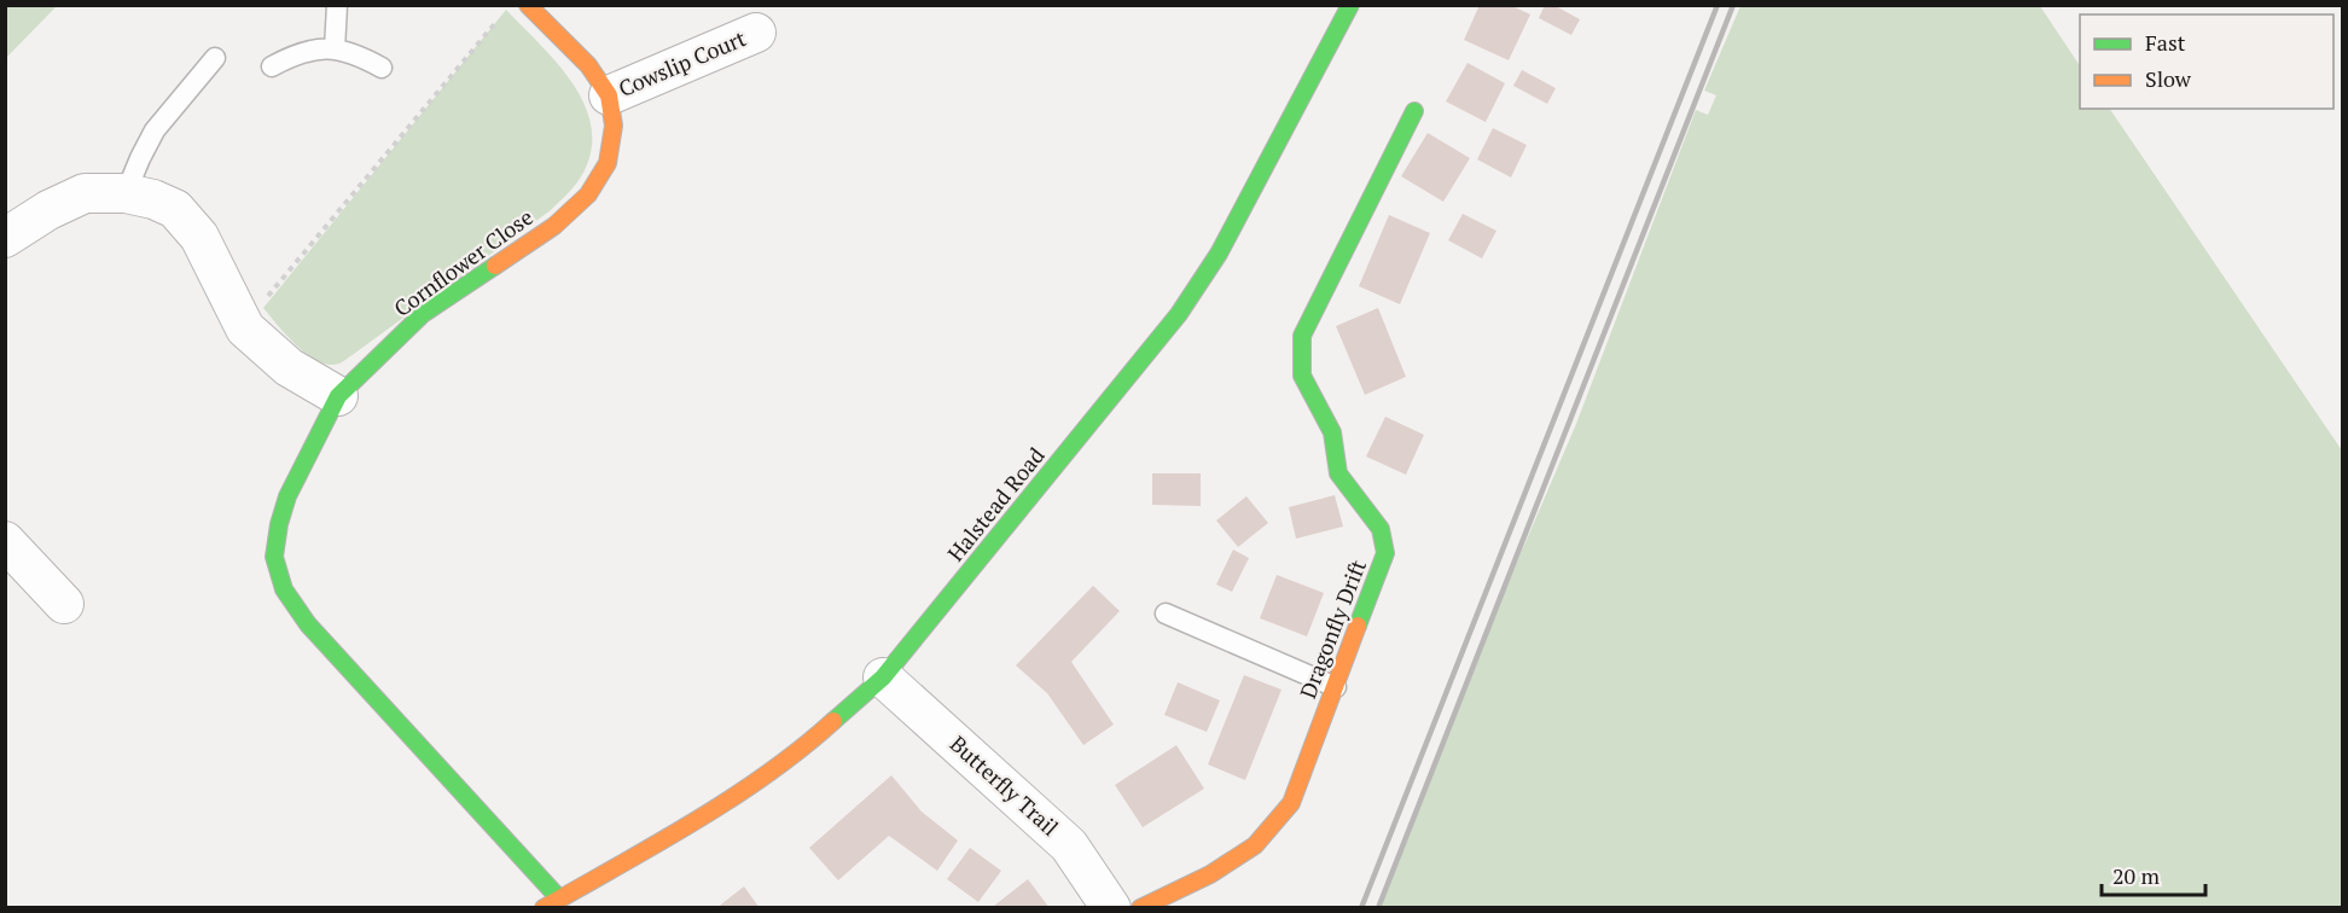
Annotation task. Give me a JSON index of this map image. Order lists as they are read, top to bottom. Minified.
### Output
{"streets":{"street":["Cowslip Court","Cornflower Close","Halstead Road","Dragonfly Drift","Butterfly Trail"]},"crossings":[["Cowslip Court","Cornflower Close"],["Cornflower Close","Halstead Road"],["Halstead Road","Butterfly Trail"]],"legend":["Fast","Slow"],"scale_bar":"20 m"}
